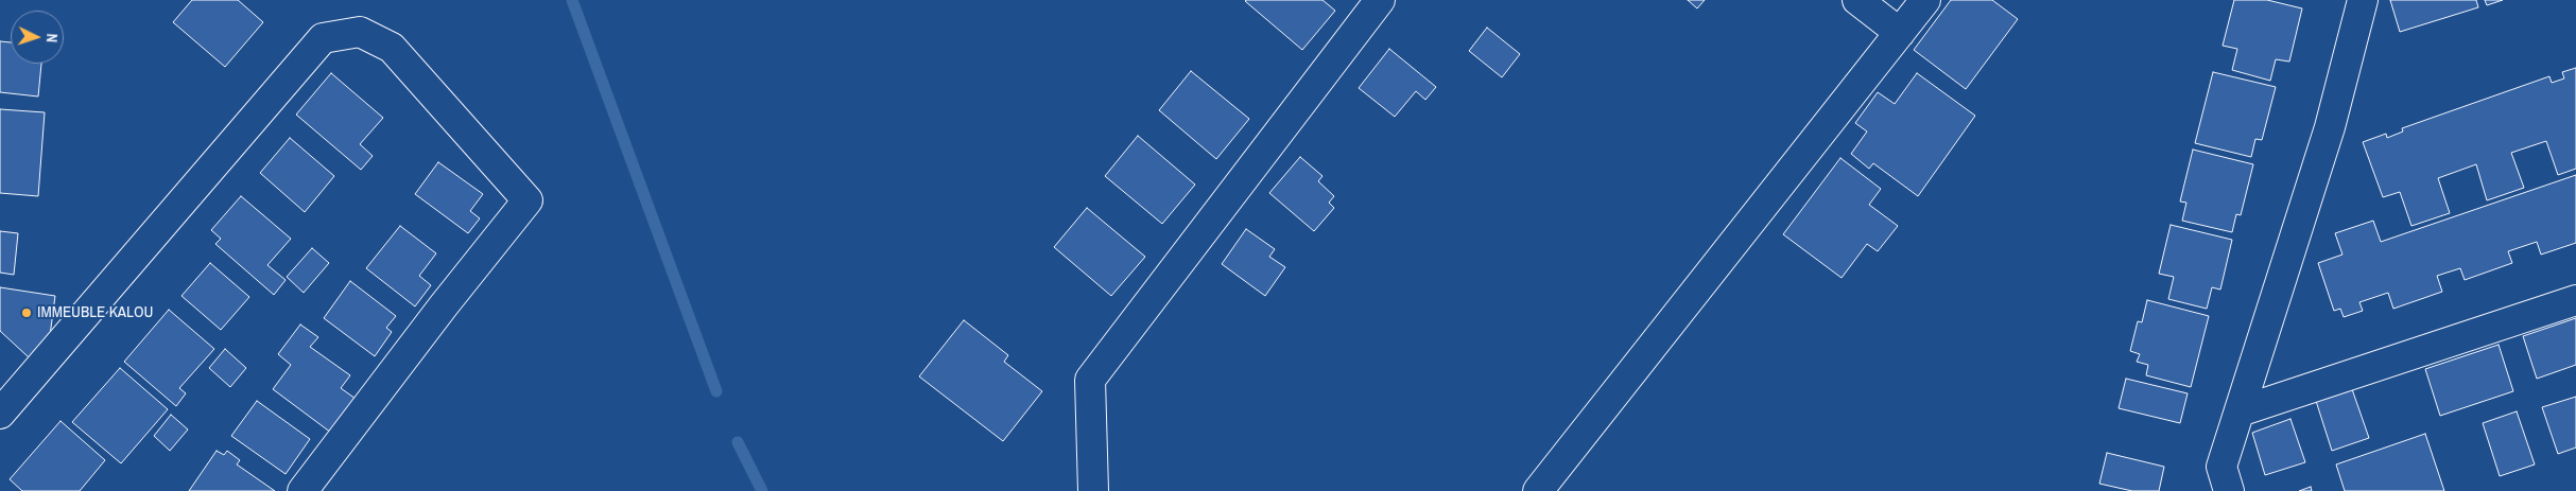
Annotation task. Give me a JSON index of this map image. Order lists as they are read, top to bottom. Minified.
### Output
{"places":["IMMEUBLE KALOU"],"north":"right"}
